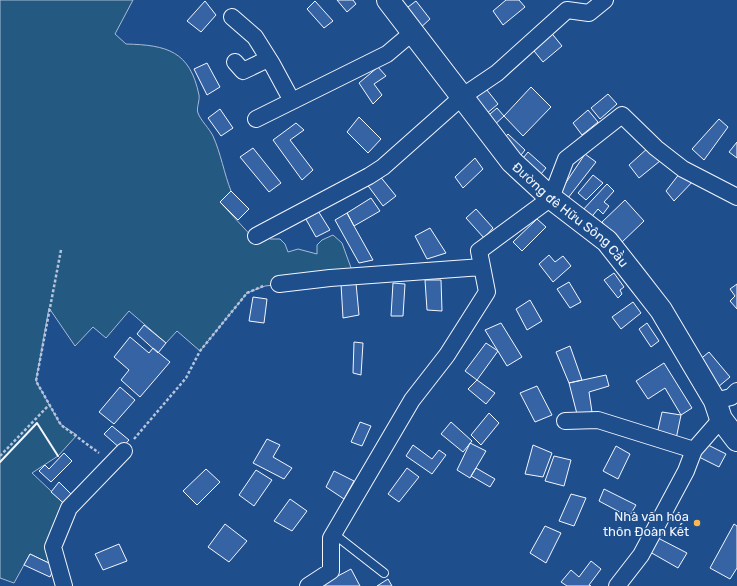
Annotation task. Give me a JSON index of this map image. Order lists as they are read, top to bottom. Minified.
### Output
{"streets":{"main road":["Đường đê Hữu Sông Cầu"]},"places":["Nhà văn hóa thôn Đoàn Kết"]}
